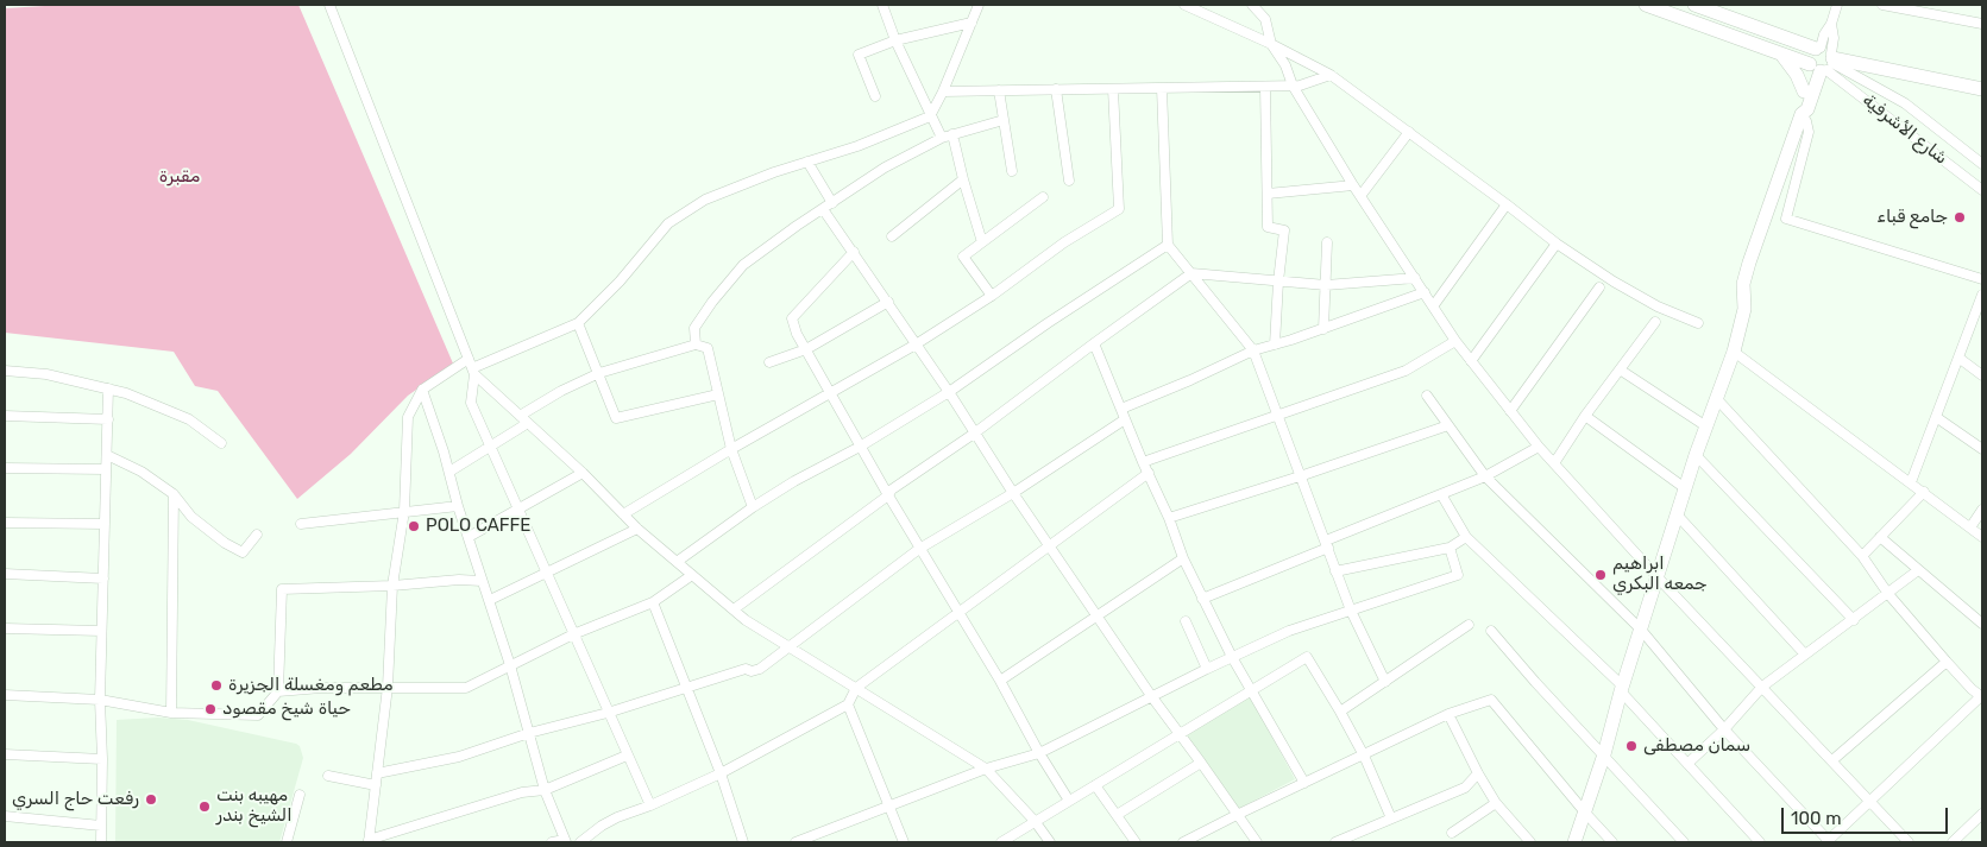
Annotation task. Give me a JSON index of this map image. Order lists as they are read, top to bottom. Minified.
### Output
{"streets":{"street":["شارع الأشرفية"]},"parks":["مقبرة"],"places":["جامع قباء","POLO CAFFE","ابراهيم جمعه البكري","مطعم ومغسلة الجزيرة","حياة شيخ مقصود","سمان مصطفى","رفعت حاج السري","مهيبه بنت الشيخ بندر"],"scale_bar":"100 m"}
